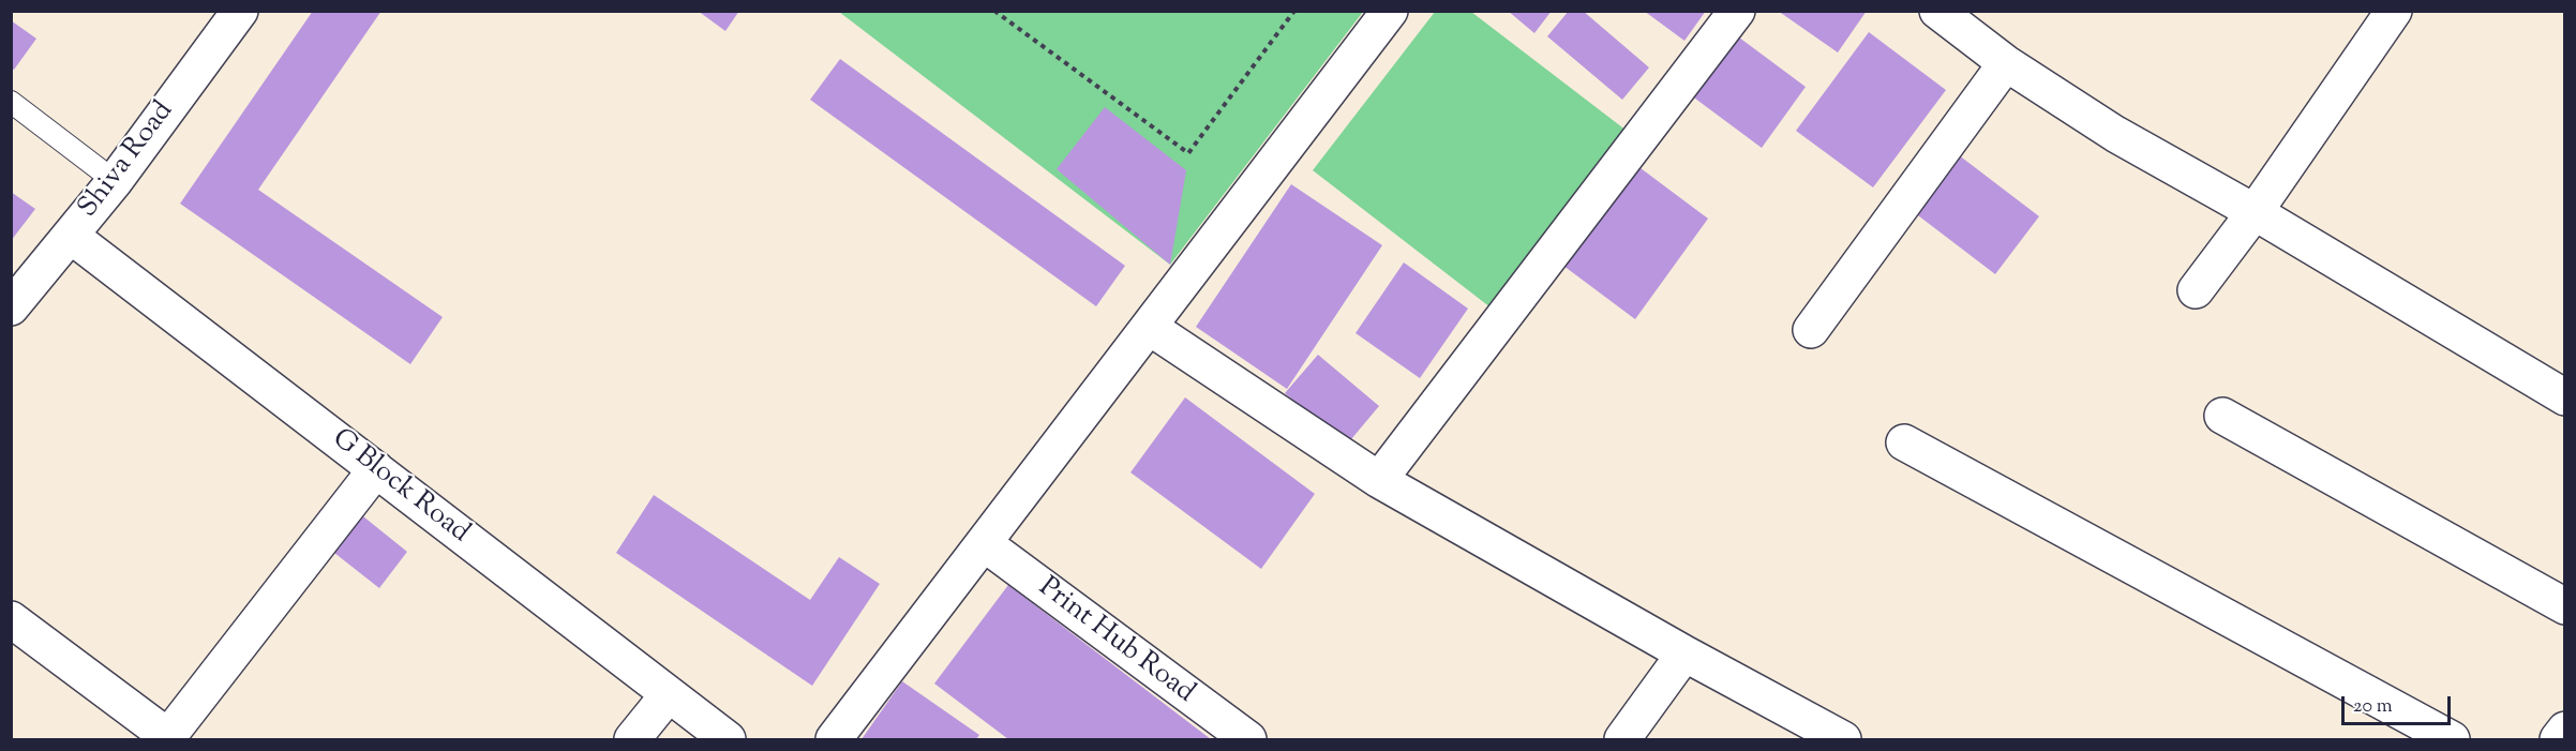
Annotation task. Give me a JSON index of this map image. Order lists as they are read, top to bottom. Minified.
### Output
{"streets":{"street":["Shiva Road","G Block Road","Print Hub Road"]},"crossings":[["Shiva Road","G Block Road"]],"scale_bar":"20 m"}
